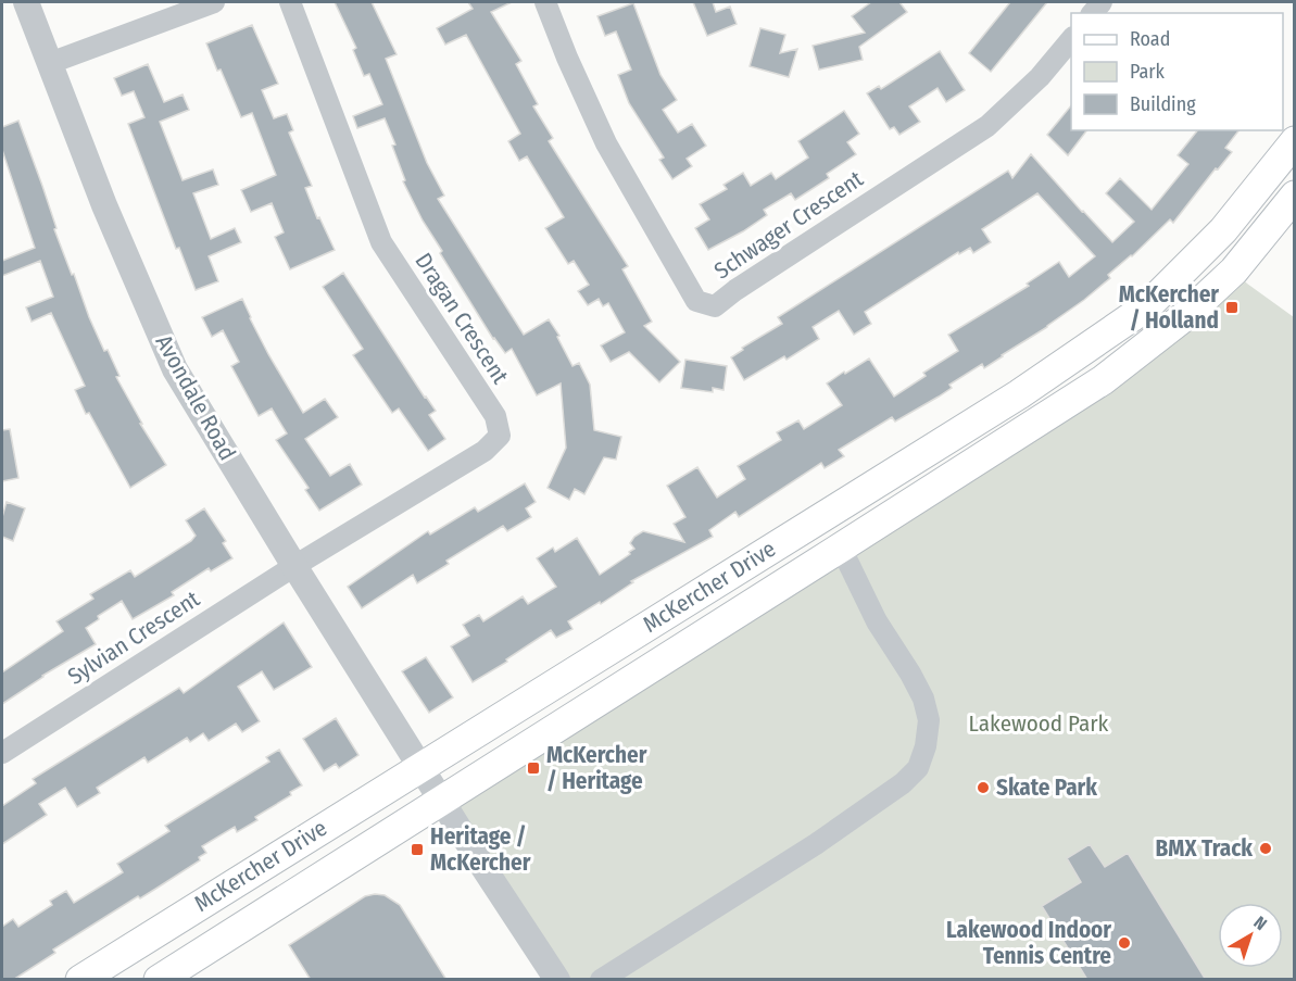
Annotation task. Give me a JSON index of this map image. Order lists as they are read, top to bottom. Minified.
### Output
{"streets":{"main road":["McKercher Drive"],"street":["Schwager Crescent","Dragan Crescent","Avondale Road","Sylvian Crescent"]},"crossings":[["Dragan Crescent","Avondale Road"],["Dragan Crescent","Sylvian Crescent"],["Avondale Road","McKercher Drive"],["Avondale Road","Sylvian Crescent"]],"parks":["Lakewood Park"],"places":{"transit":["McKercher / Holland","McKercher / Heritage","Heritage / McKercher"],"other":["Skate Park","BMX Track","Lakewood Indoor Tennis Centre"]},"legend":["Road","Park","Building"],"north":"top right"}
